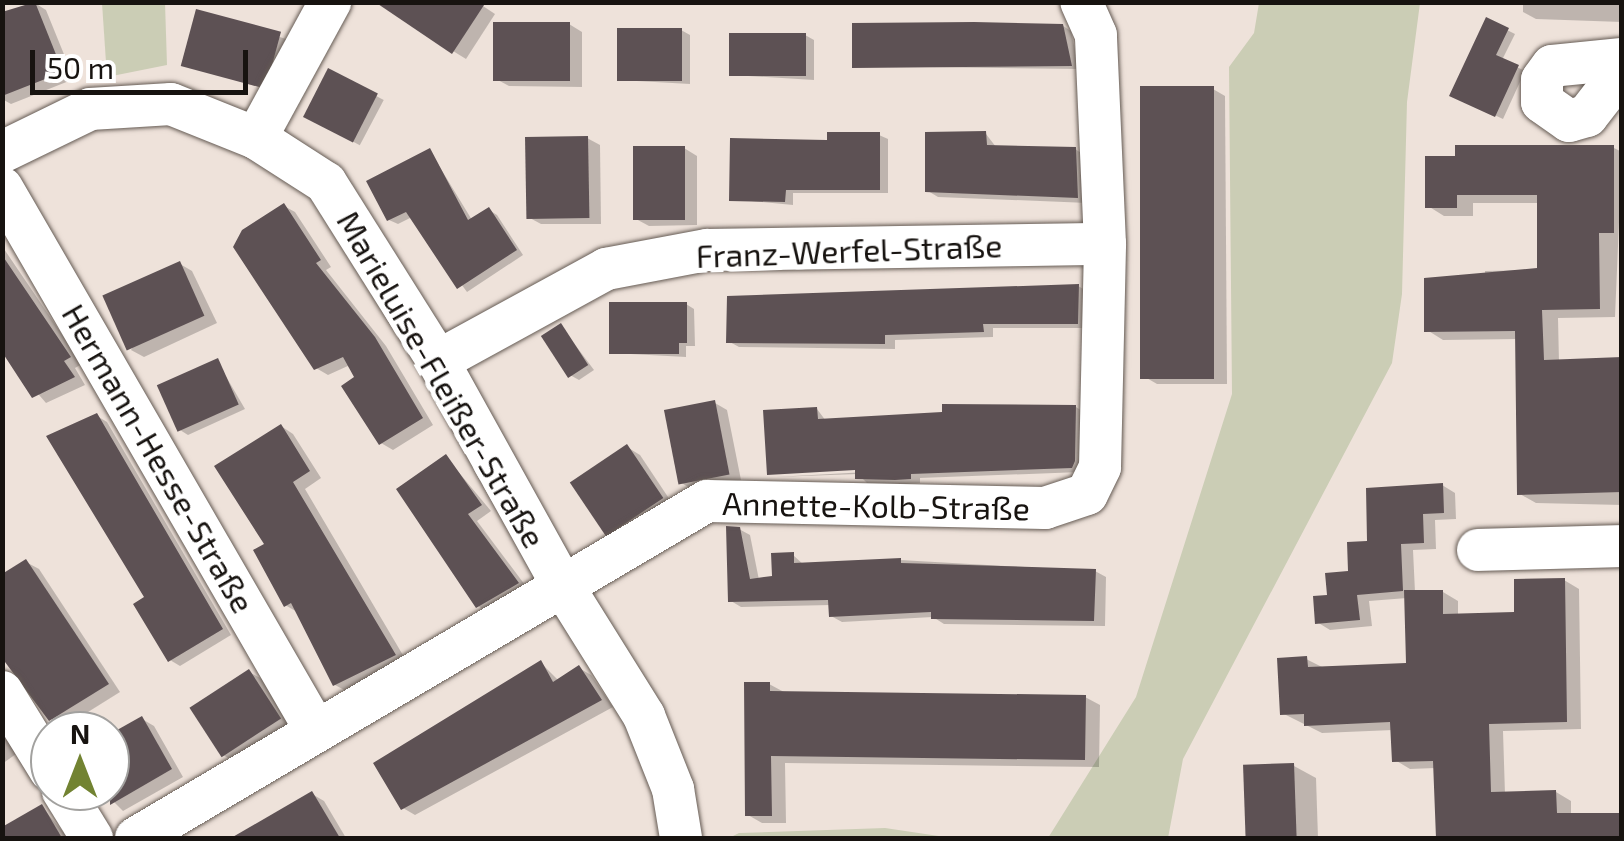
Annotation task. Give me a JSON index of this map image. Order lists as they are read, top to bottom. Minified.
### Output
{"streets":{"street":["Franz-Werfel-Straße","Marieluise-Fleißer-Straße","Hermann-Hesse-Straße","Annette-Kolb-Straße"]},"crossings":[["Franz-Werfel-Straße","Marieluise-Fleißer-Straße"],["Franz-Werfel-Straße","Annette-Kolb-Straße"],["Marieluise-Fleißer-Straße","Annette-Kolb-Straße"],["Hermann-Hesse-Straße","Annette-Kolb-Straße"]],"scale_bar":"50 m","north":"top"}
